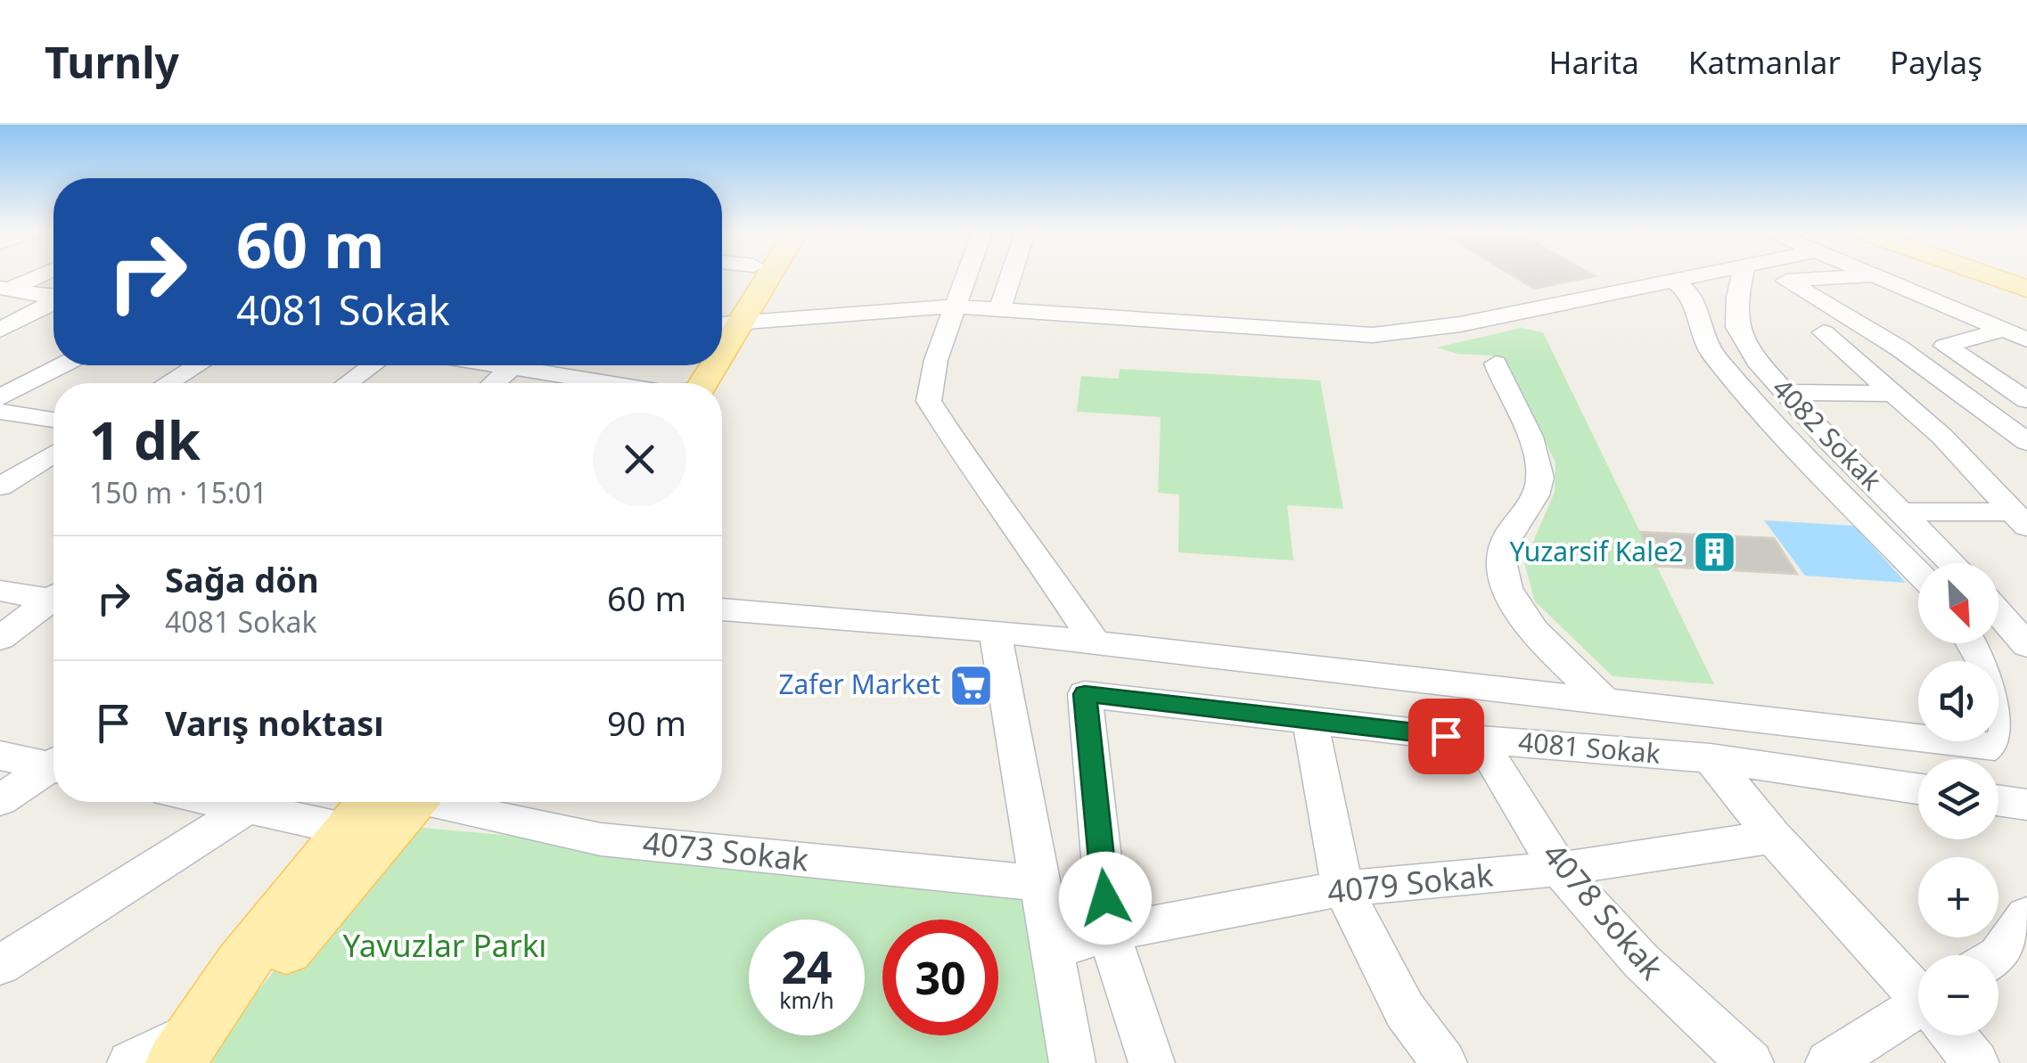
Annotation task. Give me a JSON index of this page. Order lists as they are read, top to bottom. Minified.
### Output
{"streets":{"street":["4082 Sokak","4081 Sokak","4073 Sokak","4079 Sokak","4078 Sokak"]},"crossings":[["4081 Sokak","4079 Sokak"],["4081 Sokak","4078 Sokak"],["4079 Sokak","4078 Sokak"]],"parks":["Yavuzlar Parkı"],"places":{"building":["Yuzarsif Kale2"],"supermarket":["Zafer Market"]},"north":"bottom right","page":{"header":"Turnly","nav":["Harita","Katmanlar","Paylaş"],"turn":["60 m","4081 Sokak"],"heading":["1 dk","150 m · 15:01"],"list":[{"name":"Sağa dön","note":"4081 Sokak","value":"60 m"},{"name":"Varış noktası","value":"90 m"}],"map_buttons":["+","−"],"speed":"24 km/h","limit":"30"}}
